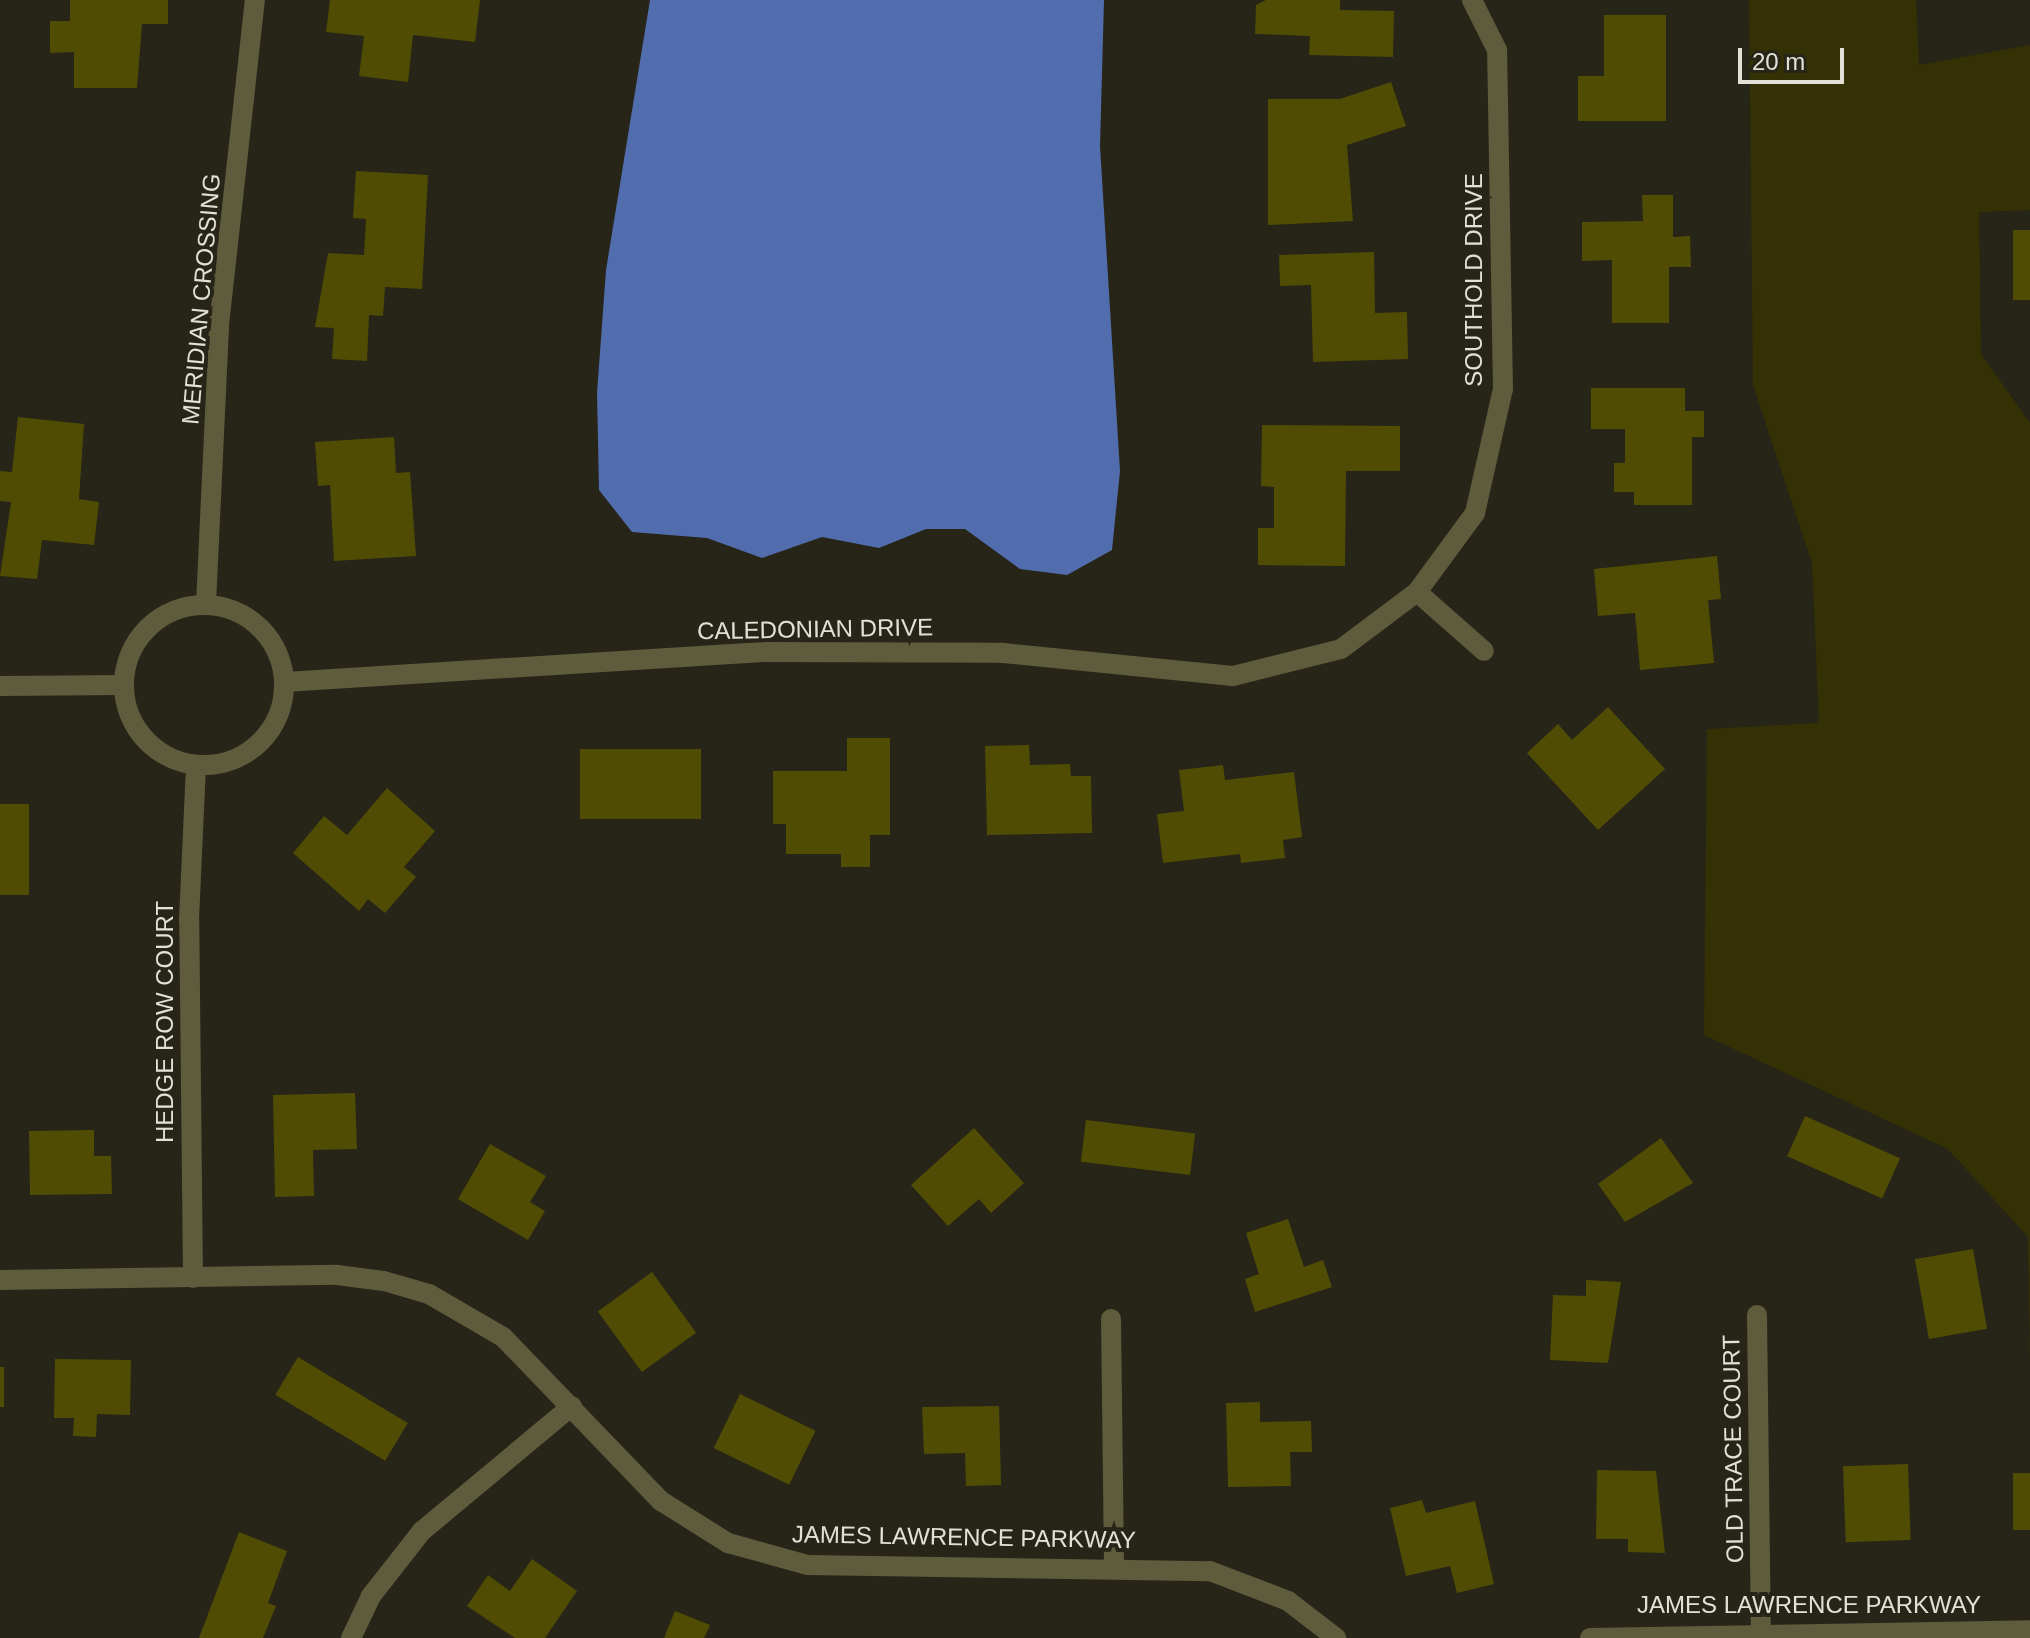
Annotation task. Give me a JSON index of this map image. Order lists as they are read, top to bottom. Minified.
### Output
{"streets":{"street":["SOUTHOLD DRIVE","MERIDIAN CROSSING","CALEDONIAN DRIVE","HEDGE ROW COURT","OLD TRACE COURT","JAMES LAWRENCE PARKWAY"]},"crossings":[["SOUTHOLD DRIVE","CALEDONIAN DRIVE"],["MERIDIAN CROSSING","CALEDONIAN DRIVE"],["MERIDIAN CROSSING","HEDGE ROW COURT"],["CALEDONIAN DRIVE","HEDGE ROW COURT"],["HEDGE ROW COURT","JAMES LAWRENCE PARKWAY"],["OLD TRACE COURT","JAMES LAWRENCE PARKWAY"]],"scale_bar":"20 m"}
